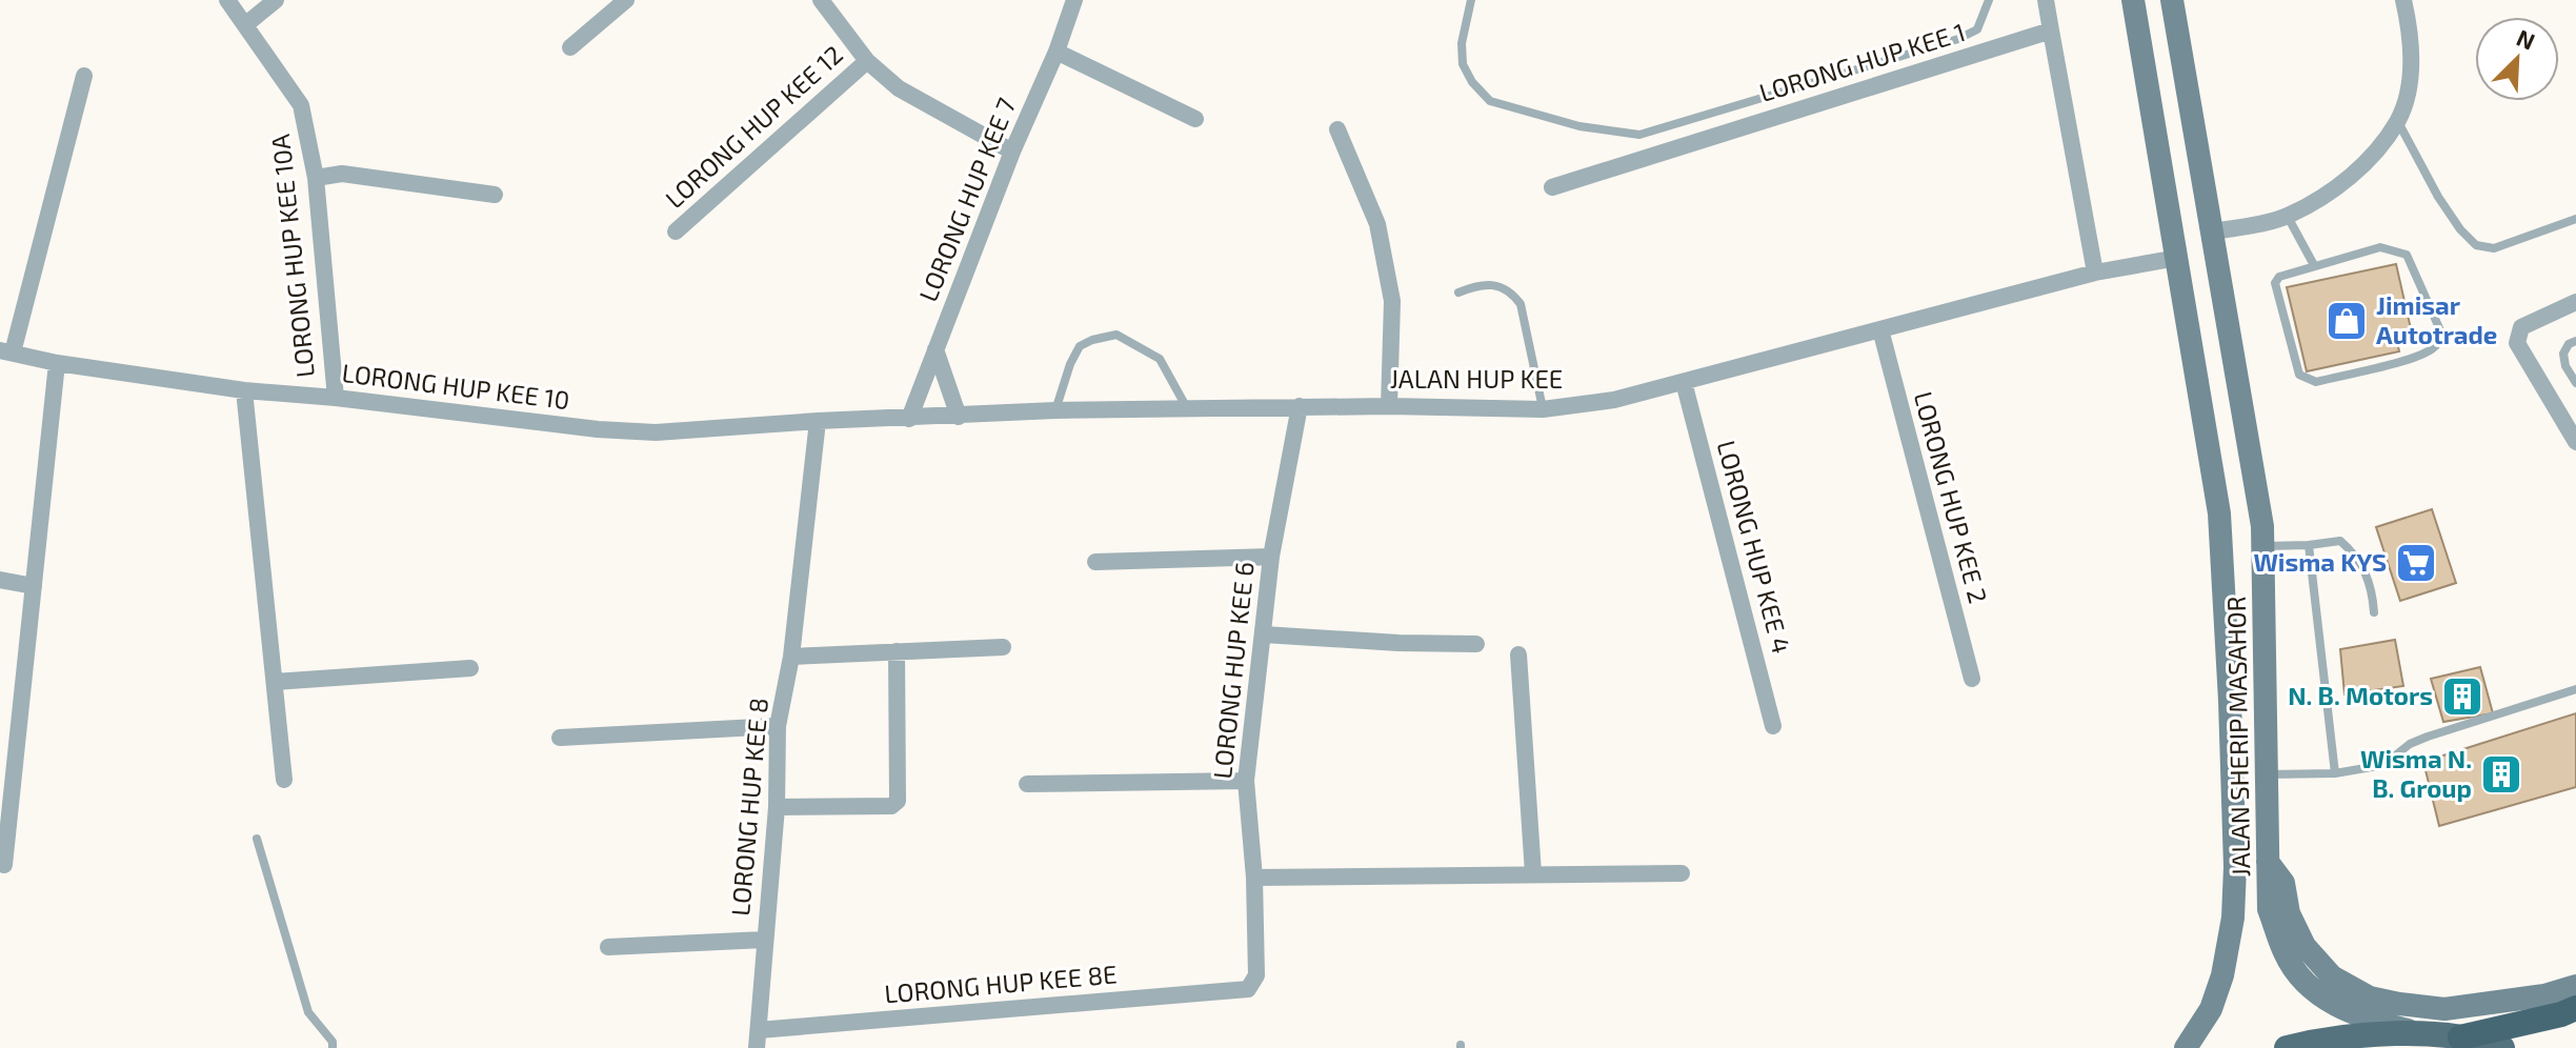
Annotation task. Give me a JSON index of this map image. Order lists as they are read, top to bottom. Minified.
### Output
{"streets":{"main road":["JALAN SHERIP MASAHOR"],"street":["LORONG HUP KEE 1","LORONG HUP KEE 12","LORONG HUP KEE 7","LORONG HUP KEE 10A","JALAN HUP KEE","LORONG HUP KEE 10","LORONG HUP KEE 2","LORONG HUP KEE 4","LORONG HUP KEE 6","LORONG HUP KEE 8","LORONG HUP KEE 8E"]},"crossings":[["LORONG HUP KEE 7","JALAN HUP KEE"],["LORONG HUP KEE 7","LORONG HUP KEE 10"],["LORONG HUP KEE 10A","LORONG HUP KEE 10"],["JALAN HUP KEE","LORONG HUP KEE 10"],["JALAN HUP KEE","LORONG HUP KEE 2"],["JALAN HUP KEE","LORONG HUP KEE 4"],["JALAN HUP KEE","LORONG HUP KEE 6"],["JALAN HUP KEE","JALAN SHERIP MASAHOR"],["LORONG HUP KEE 10","LORONG HUP KEE 8"],["LORONG HUP KEE 6","LORONG HUP KEE 8E"],["LORONG HUP KEE 8","LORONG HUP KEE 8E"]],"places":{"shop":["Jimisar Autotrade"],"supermarket":["Wisma KYS"],"building":["N. B. Motors","Wisma N. B. Group"]},"north":"top right"}
